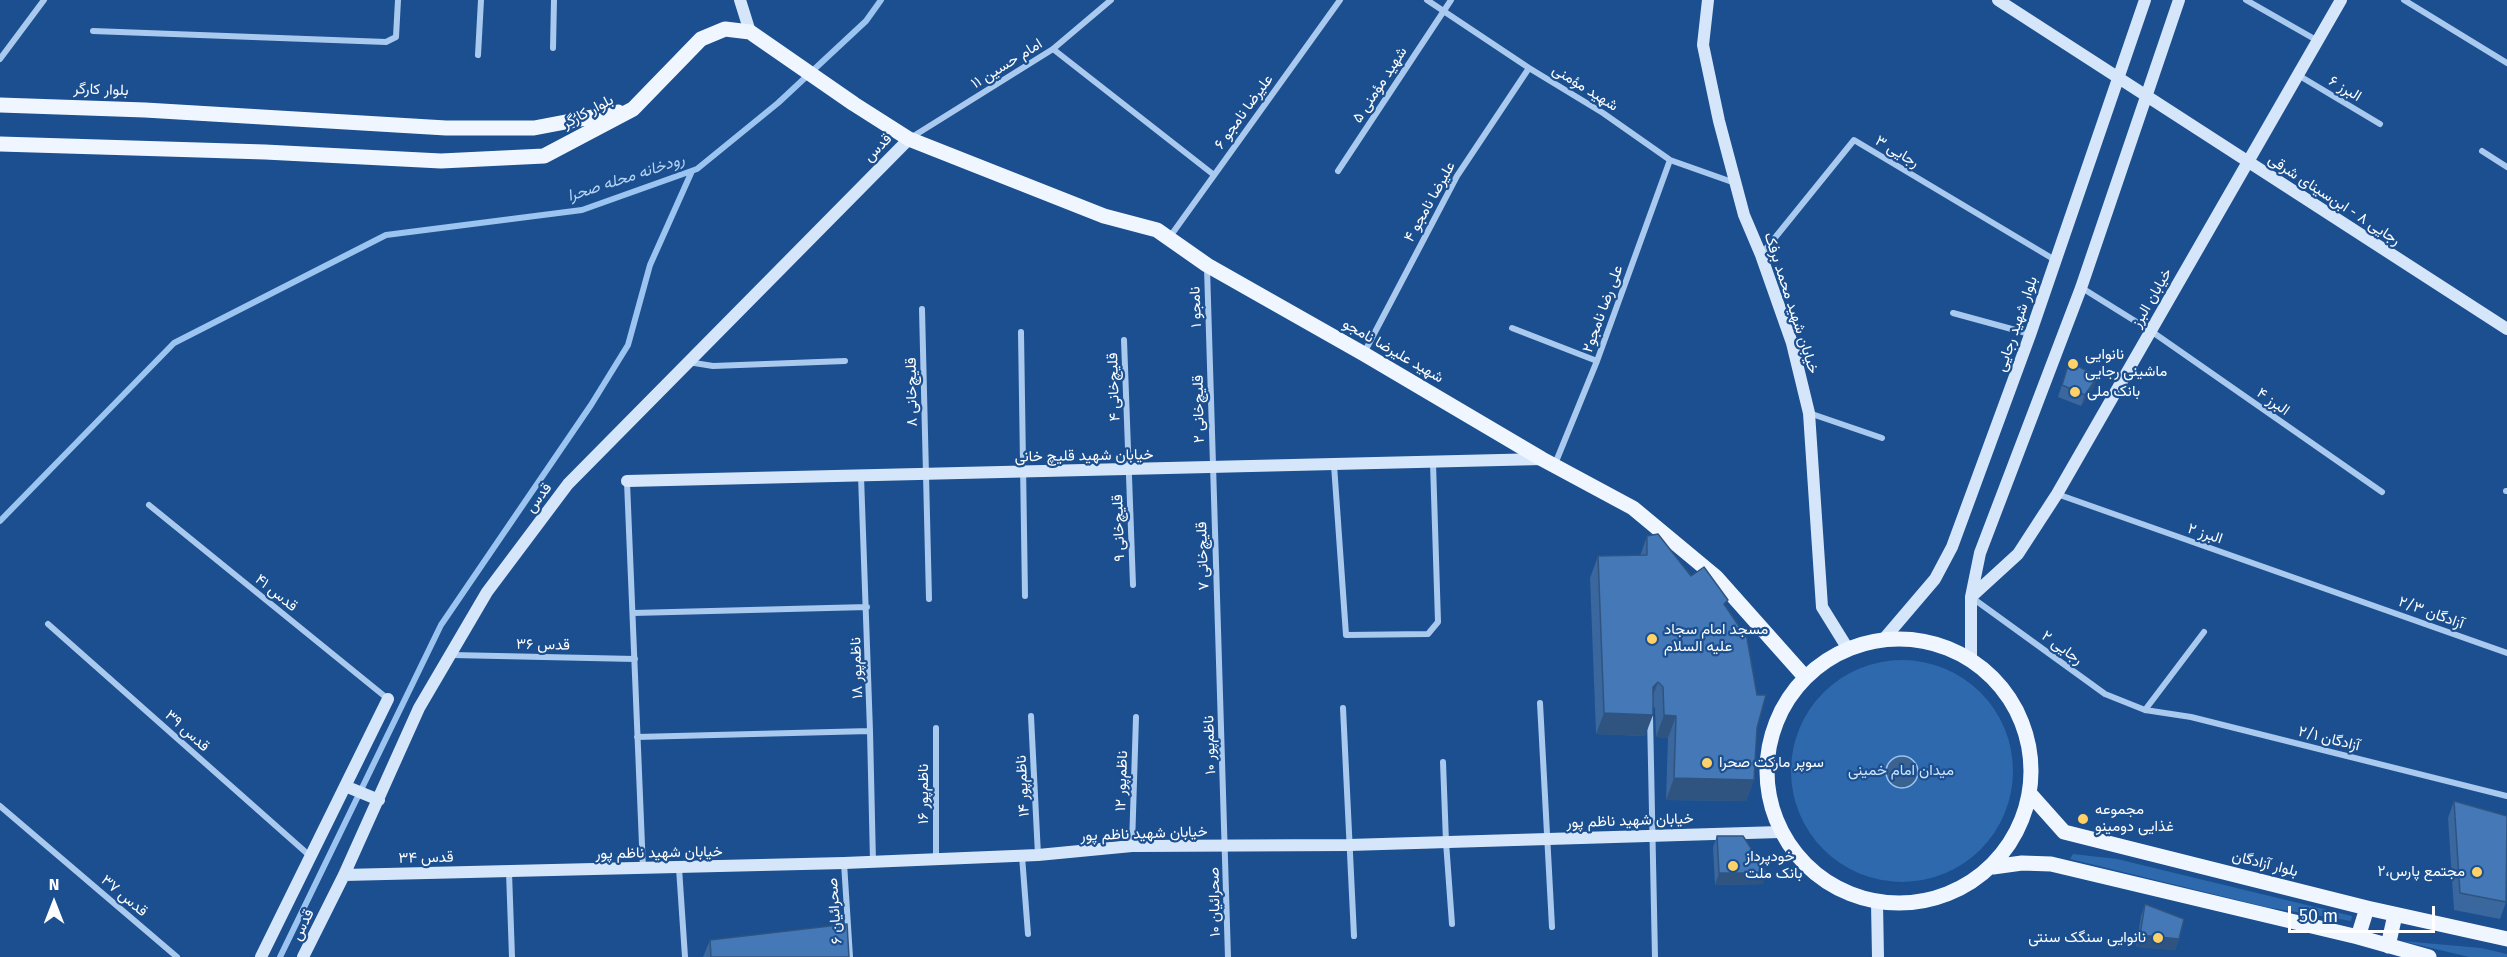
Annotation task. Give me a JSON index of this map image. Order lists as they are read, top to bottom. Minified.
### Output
{"streets":{"main road":["بلوار کارگر","شهید علیرضا نامجو","بلوار آزادگان"],"street":["امام حسین ۱۱","شهید مؤمنی ۵","شهید مؤمنی","البرز ۶","علیرضا نامجو ۶","قدس","رجایی ۳","رجایی ۸ - ابن‌سینای شرقی","علیرضا نامجو ۴","خیابان البرز","خیابان شهید محمد برفک","نامجو ۱","علی رضا نامجو۲","بلوار شهید رجایی","قلیچ‌خانی ۴","قلیچ‌خانی ۸","البرز ۴","قلیچ‌خانی ۲","خیابان شهید قلیچ خانی","قلیچ‌خانی ۹","البرز ۲","قلیچ‌خانی ۷","قدس ۴۱","آزادگان ۲/۳","قدس ۳۶","رجایی ۲","ناظم‌پور ۱۸","قدس ۳۹","آزادگان ۲/۱","ناظم‌پور ۱۰","ناظم‌پور ۱۲","ناظم‌پور ۱۴","ناظم‌پور ۱۶","خیابان شهید ناظم پور","قدس ۳۴","قدس ۳۷","صحرائیان ۱۰","صحرائیان ۶"]},"crossings":[["امام حسین ۱۱","قدس"],["امام حسین ۱۱","شهید علیرضا نامجو"],["شهید مؤمنی ۵","شهید مؤمنی"],["شهید مؤمنی","علیرضا نامجو ۴"],["شهید مؤمنی","خیابان شهید محمد برفک"],["شهید مؤمنی","علی رضا نامجو۲"],["البرز ۶","خیابان البرز"],["علیرضا نامجو ۶","شهید علیرضا نامجو"],["قدس","شهید علیرضا نامجو"],["قدس","قدس ۴۱"],["قدس","قدس ۳۶"],["قدس","قدس ۳۹"],["قدس","قدس ۳۴"],["رجایی ۳","خیابان شهید محمد برفک"],["رجایی ۳","بلوار شهید رجایی"],["رجایی ۸ - ابن‌سینای شرقی","خیابان البرز"],["رجایی ۸ - ابن‌سینای شرقی","بلوار شهید رجایی"],["علیرضا نامجو ۴","شهید علیرضا نامجو"],["خیابان البرز","البرز ۴"],["خیابان البرز","البرز ۲"],["خیابان البرز","رجایی ۲"],["نامجو ۱","شهید علیرضا نامجو"],["نامجو ۱","قلیچ‌خانی ۲"],["علی رضا نامجو۲","شهید علیرضا نامجو"],["علی رضا نامجو۲","خیابان شهید قلیچ خانی"],["شهید علیرضا نامجو","خیابان شهید قلیچ خانی"],["قلیچ‌خانی ۴","خیابان شهید قلیچ خانی"],["قلیچ‌خانی ۴","قلیچ‌خانی ۹"],["قلیچ‌خانی ۸","خیابان شهید قلیچ خانی"],["قلیچ‌خانی ۲","خیابان شهید قلیچ خانی"],["قلیچ‌خانی ۲","قلیچ‌خانی ۷"],["خیابان شهید قلیچ خانی","قلیچ‌خانی ۹"],["خیابان شهید قلیچ خانی","قلیچ‌خانی ۷"],["خیابان شهید قلیچ خانی","ناظم‌پور ۱۸"],["البرز ۲","آزادگان ۲/۳"],["قلیچ‌خانی ۷","ناظم‌پور ۱۰"],["رجایی ۲","آزادگان ۲/۱"],["ناظم‌پور ۱۸","خیابان شهید ناظم پور"],["ناظم‌پور ۱۰","خیابان شهید ناظم پور"],["ناظم‌پور ۱۰","صحرائیان ۱۰"],["ناظم‌پور ۱۲","خیابان شهید ناظم پور"],["ناظم‌پور ۱۴","خیابان شهید ناظم پور"],["ناظم‌پور ۱۶","خیابان شهید ناظم پور"],["خیابان شهید ناظم پور","قدس ۳۴"],["خیابان شهید ناظم پور","صحرائیان ۱۰"],["خیابان شهید ناظم پور","صحرائیان ۶"]],"water":["رودخانه محله صحرا"],"parks":["میدان امام خمینی"],"places":["نانوایی ماشینی رجایی","بانک ملی","مسجد امام سجاد علیه السلام","سوپر مارکت صحرا","مجموعه غذایى دومینو","خودپرداز بانک ملت","۲،مجتمع پارس","نانوایی سنگک سنتی"],"scale_bar":"50 m","north":"top"}
